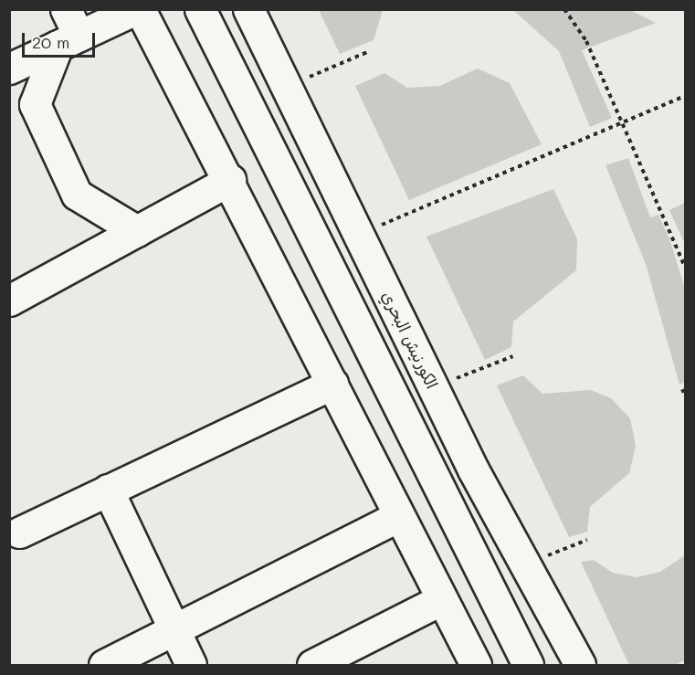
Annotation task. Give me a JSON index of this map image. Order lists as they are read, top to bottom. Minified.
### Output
{"streets":{"street":["الكورنيش البحري"]},"scale_bar":"20 m"}
